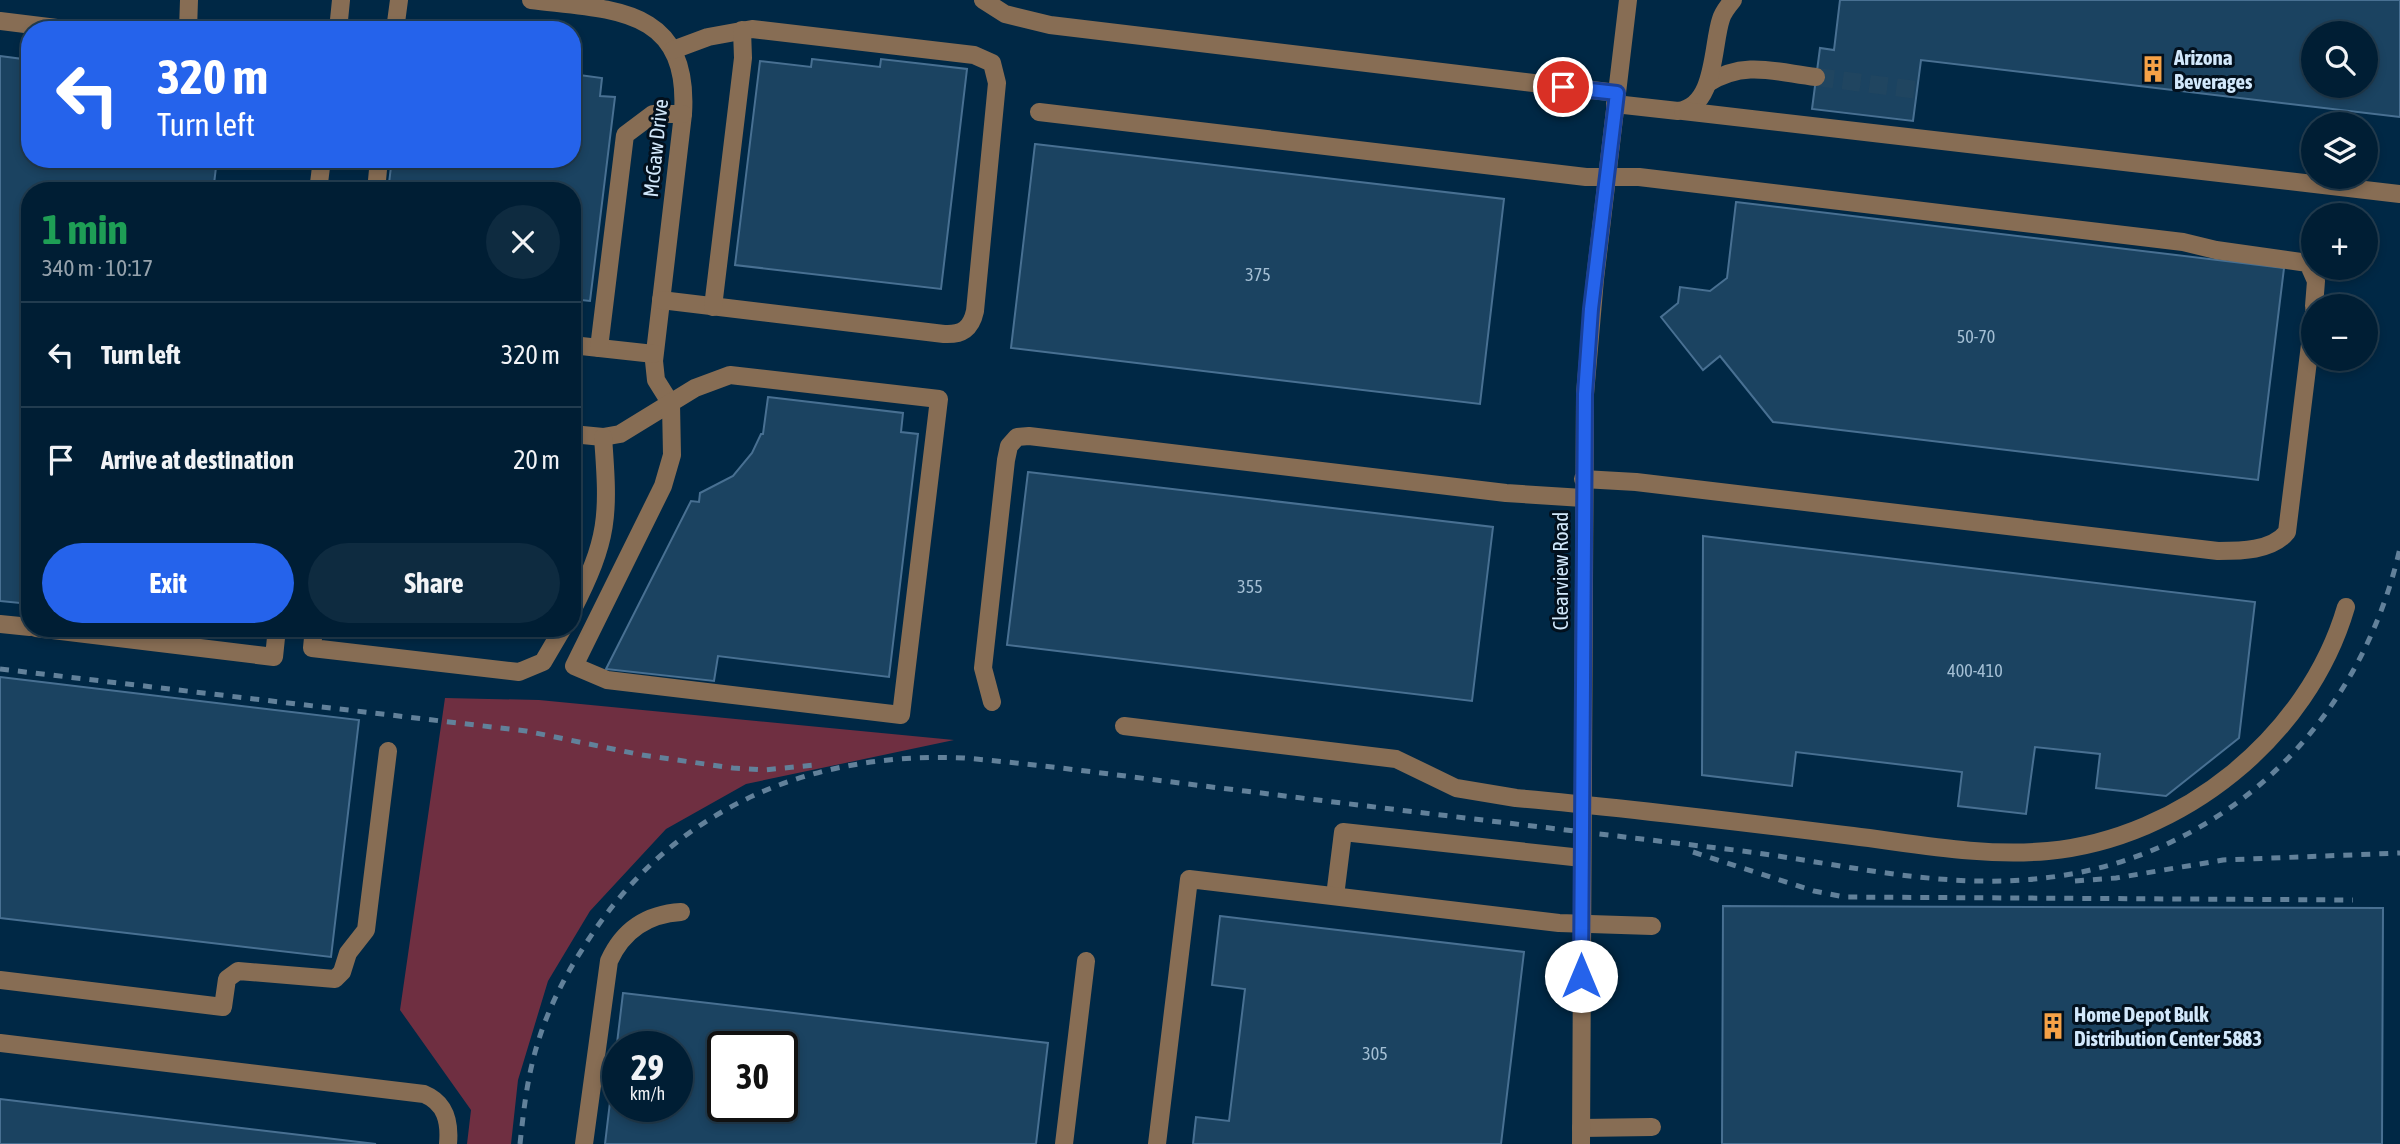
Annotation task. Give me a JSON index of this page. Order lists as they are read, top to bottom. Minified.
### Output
{"streets":{"street":["McGaw Drive","Clearview Road"]},"places":{"building":["Arizona Beverages","Home Depot Bulk Distribution Center 5883"]},"house_numbers":["375","50-70","355","400-410","305"],"page":{"map_buttons":["+","−"],"turn":["320 m","Turn left"],"heading":["1 min","340 m · 10:17"],"list":[{"name":"Turn left","value":"320 m"},{"name":"Arrive at destination","value":"20 m"}],"buttons":["Exit","Share"],"speed":"29 km/h","limit":"30"}}
